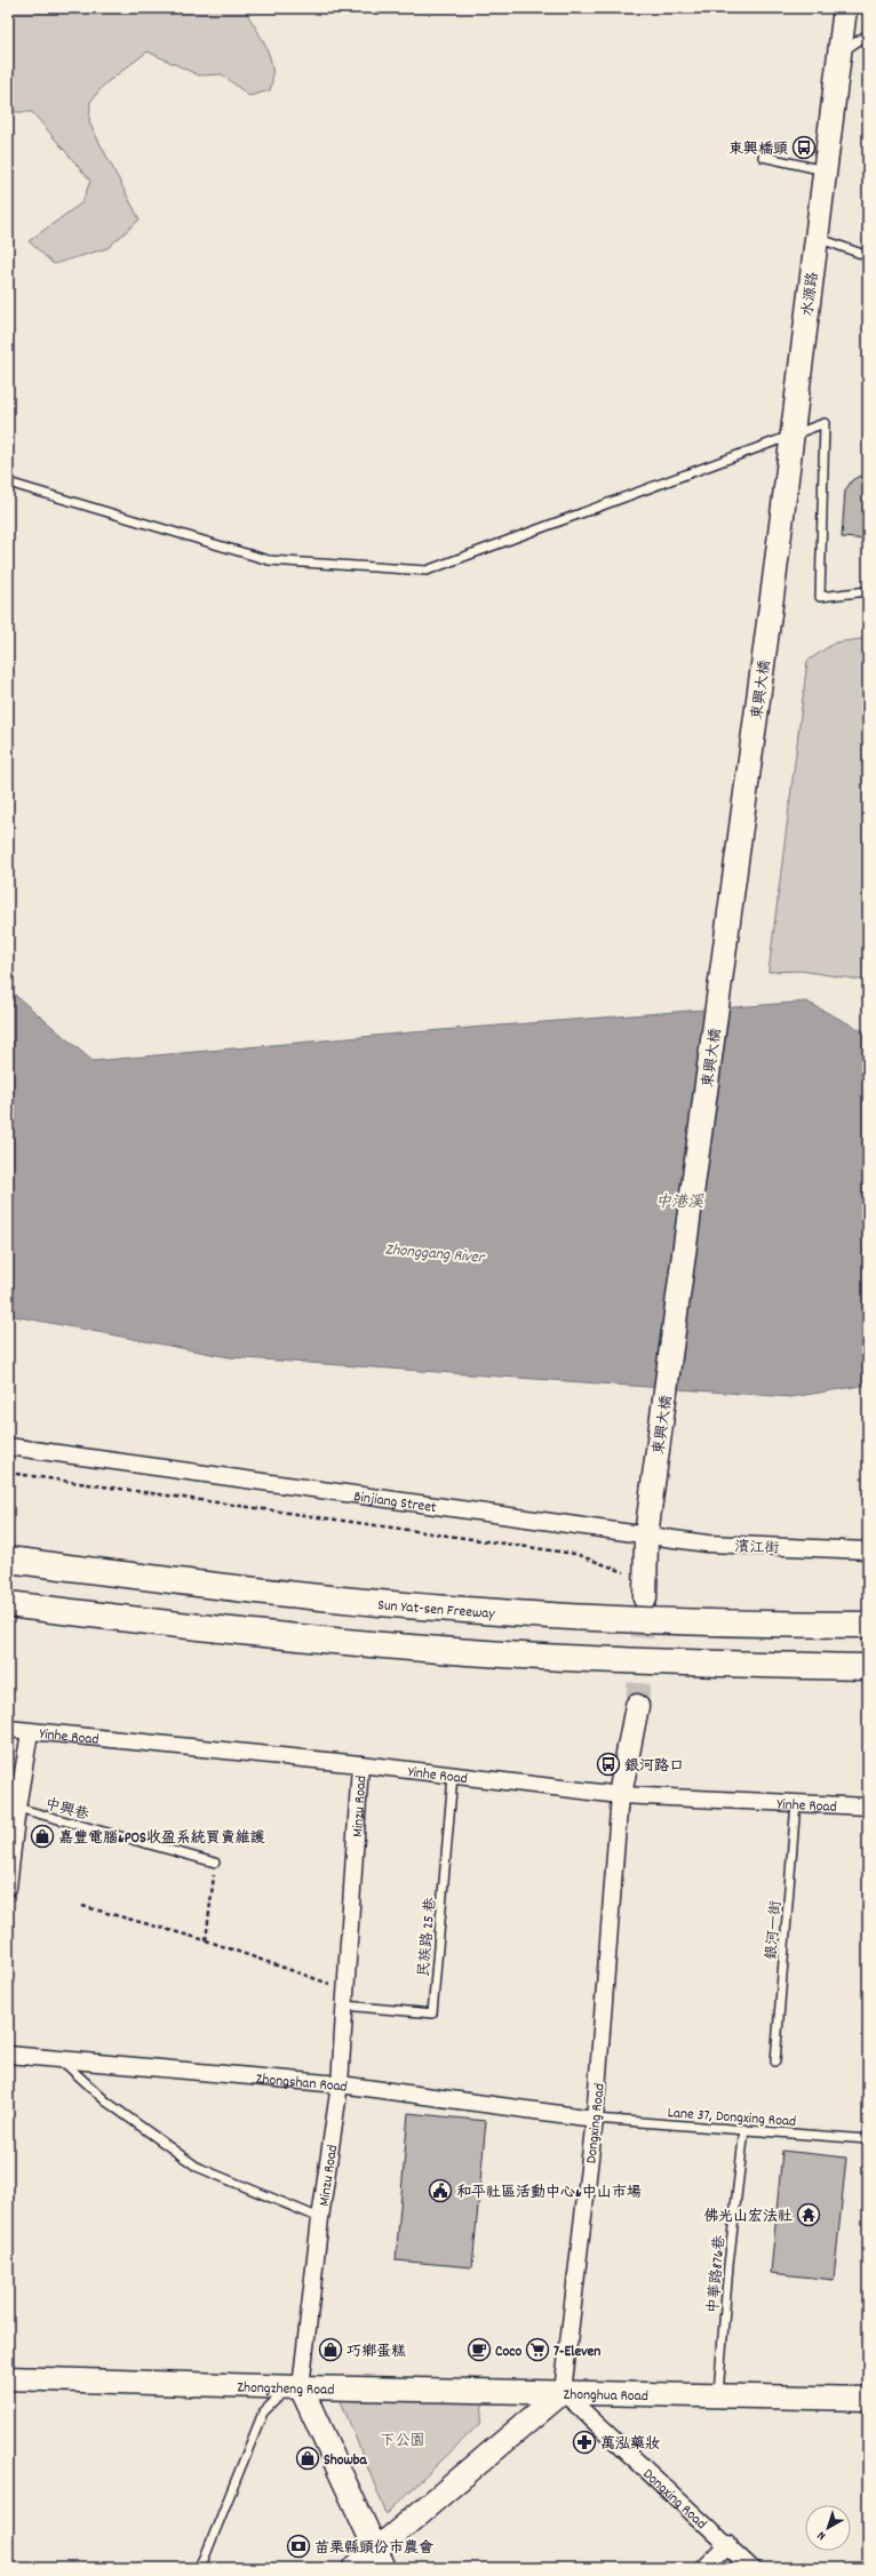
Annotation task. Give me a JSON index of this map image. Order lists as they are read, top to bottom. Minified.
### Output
{"streets":{"highway":["Sun Yat-sen Freeway"],"street":["水源路","東興大橋","Binjiang Street","濱江街","Yinhe Road","Minzu Road","Zhongshan Road","Dongxing Road","Zhongzheng Road","Zhonghua Road"],"lane":["中興巷","銀河一街","民族路 25 巷","Lane 37, Dongxing Road","中華路876巷"]},"crossings":[["水源路","東興大橋"],["東興大橋","Binjiang Street"],["東興大橋","濱江街"],["Binjiang Street","濱江街"],["Yinhe Road","Minzu Road"],["Yinhe Road","銀河一街"],["Yinhe Road","民族路 25 巷"],["Yinhe Road","Dongxing Road"],["Minzu Road","民族路 25 巷"],["Minzu Road","Zhongshan Road"],["Minzu Road","Zhongzheng Road"],["Zhongshan Road","Lane 37, Dongxing Road"],["Zhongshan Road","Dongxing Road"],["Lane 37, Dongxing Road","Dongxing Road"],["Lane 37, Dongxing Road","中華路876巷"],["Dongxing Road","Zhongzheng Road"],["Dongxing Road","Zhonghua Road"],["中華路876巷","Zhonghua Road"],["Zhongzheng Road","Zhonghua Road"]],"water":["中港溪","Zhonggang River"],"parks":["下公園"],"places":{"bus stop":["東興橋頭","銀河路口"],"shop":["嘉豐電腦&POS收盈系統買賣維護","巧鄉蛋糕","Showba"],"public building":["和平社區活動中心&中山市場"],"temple":["佛光山宏法社"],"cafe":["Coco"],"supermarket":["7-Eleven"],"pharmacy":["萬泓藥妝"],"bank":["苗栗縣頭份市農會"]},"north":"bottom left"}
